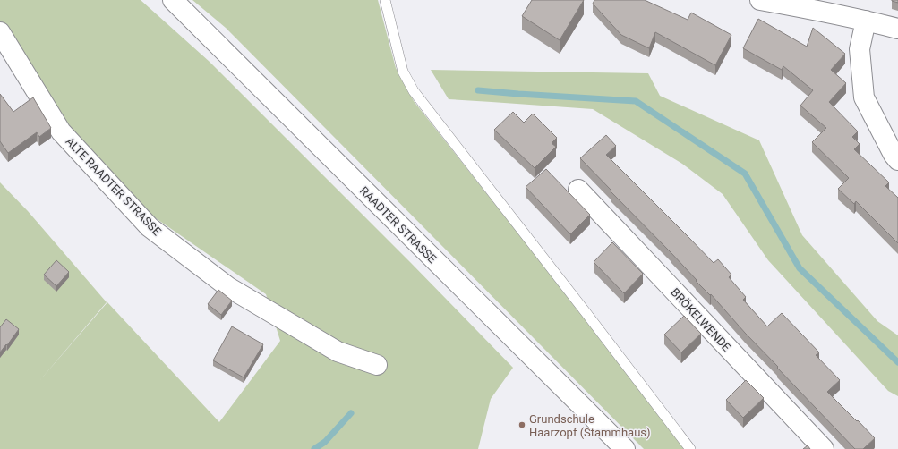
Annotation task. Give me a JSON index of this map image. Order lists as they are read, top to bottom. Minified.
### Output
{"streets":{"street":["ALTE RAADTER STRASSE","RAADTER STRASSE","BRÖKELWENDE"]},"places":["Grundschule Haarzopf (Stammhaus)"]}
